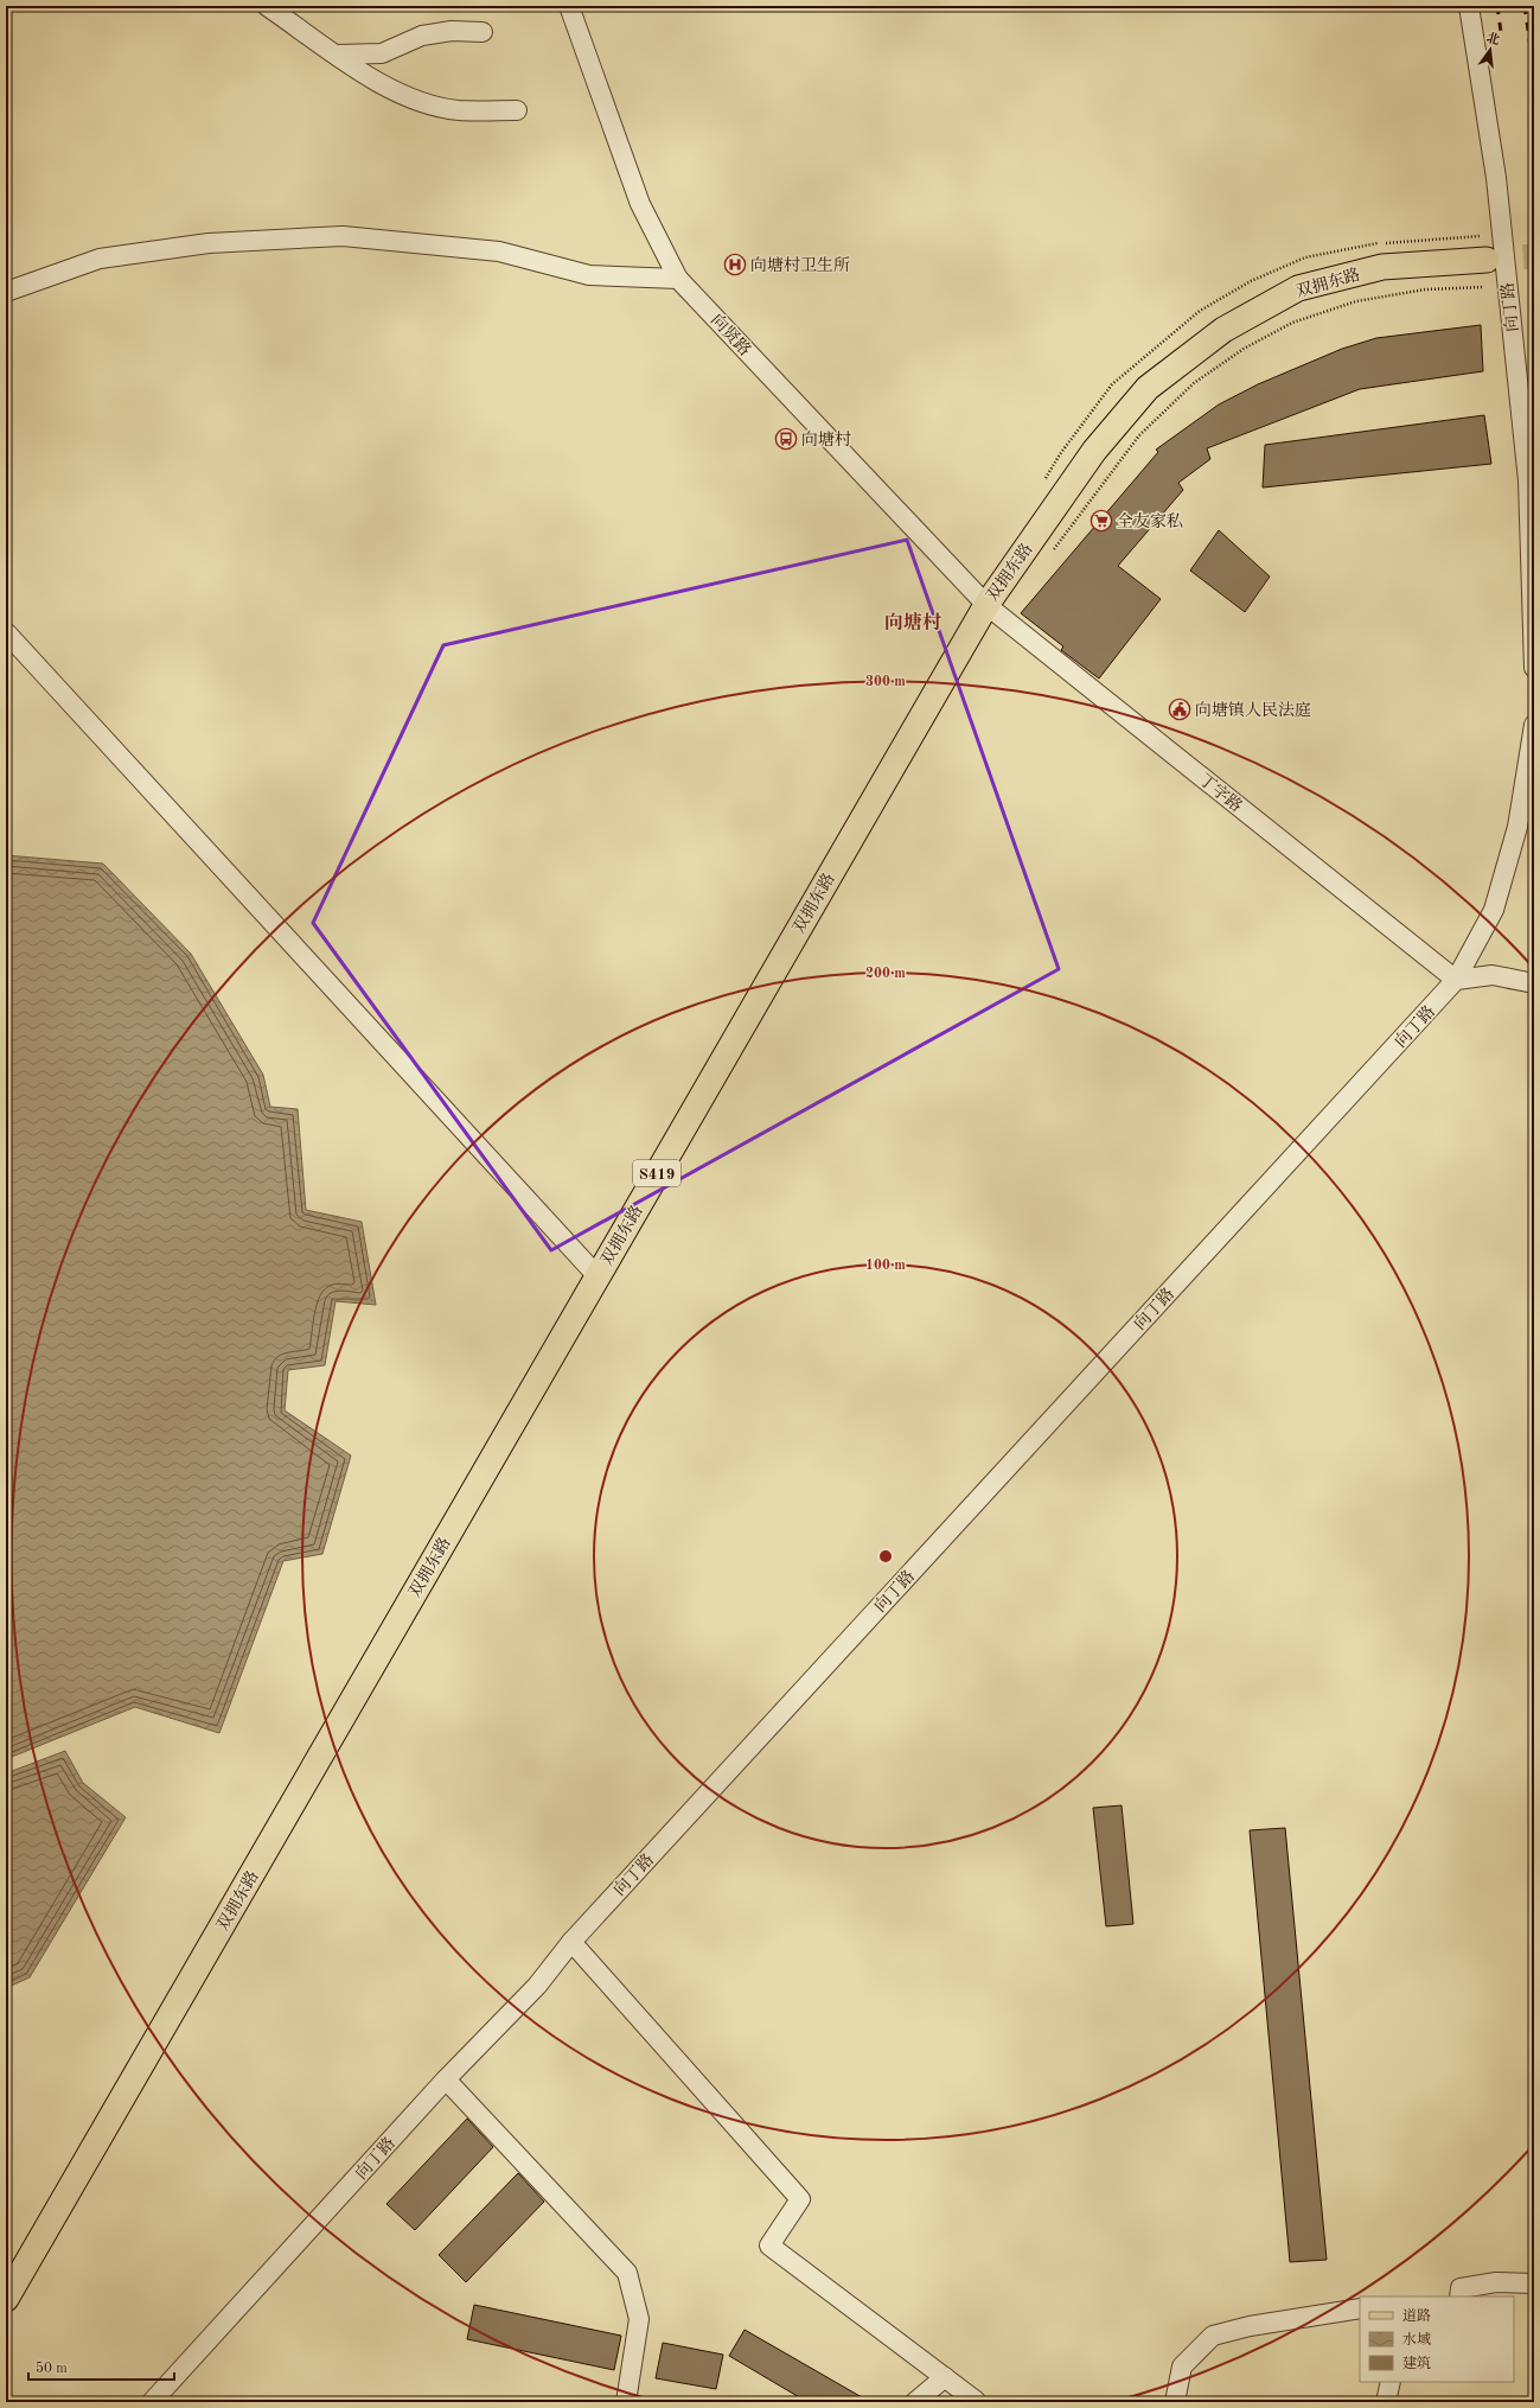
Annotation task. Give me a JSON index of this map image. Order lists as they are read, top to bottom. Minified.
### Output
{"streets":{"main road":["双拥东路","S419"],"street":["向丁路","向贤路","丁字路"]},"crossings":[["双拥东路","向贤路"],["双拥东路","丁字路"],["向丁路","丁字路"],["向贤路","丁字路"]],"districts":["向塘村"],"places":{"hospital":["向塘村卫生所"],"bus stop":["向塘村"],"supermarket":["全友家私"],"public building":["向塘镇人民法庭"]},"legend":["道路","水域","建筑"],"scale_bar":"50 m","north":"top","rings":["300 m","200 m","100 m"]}
